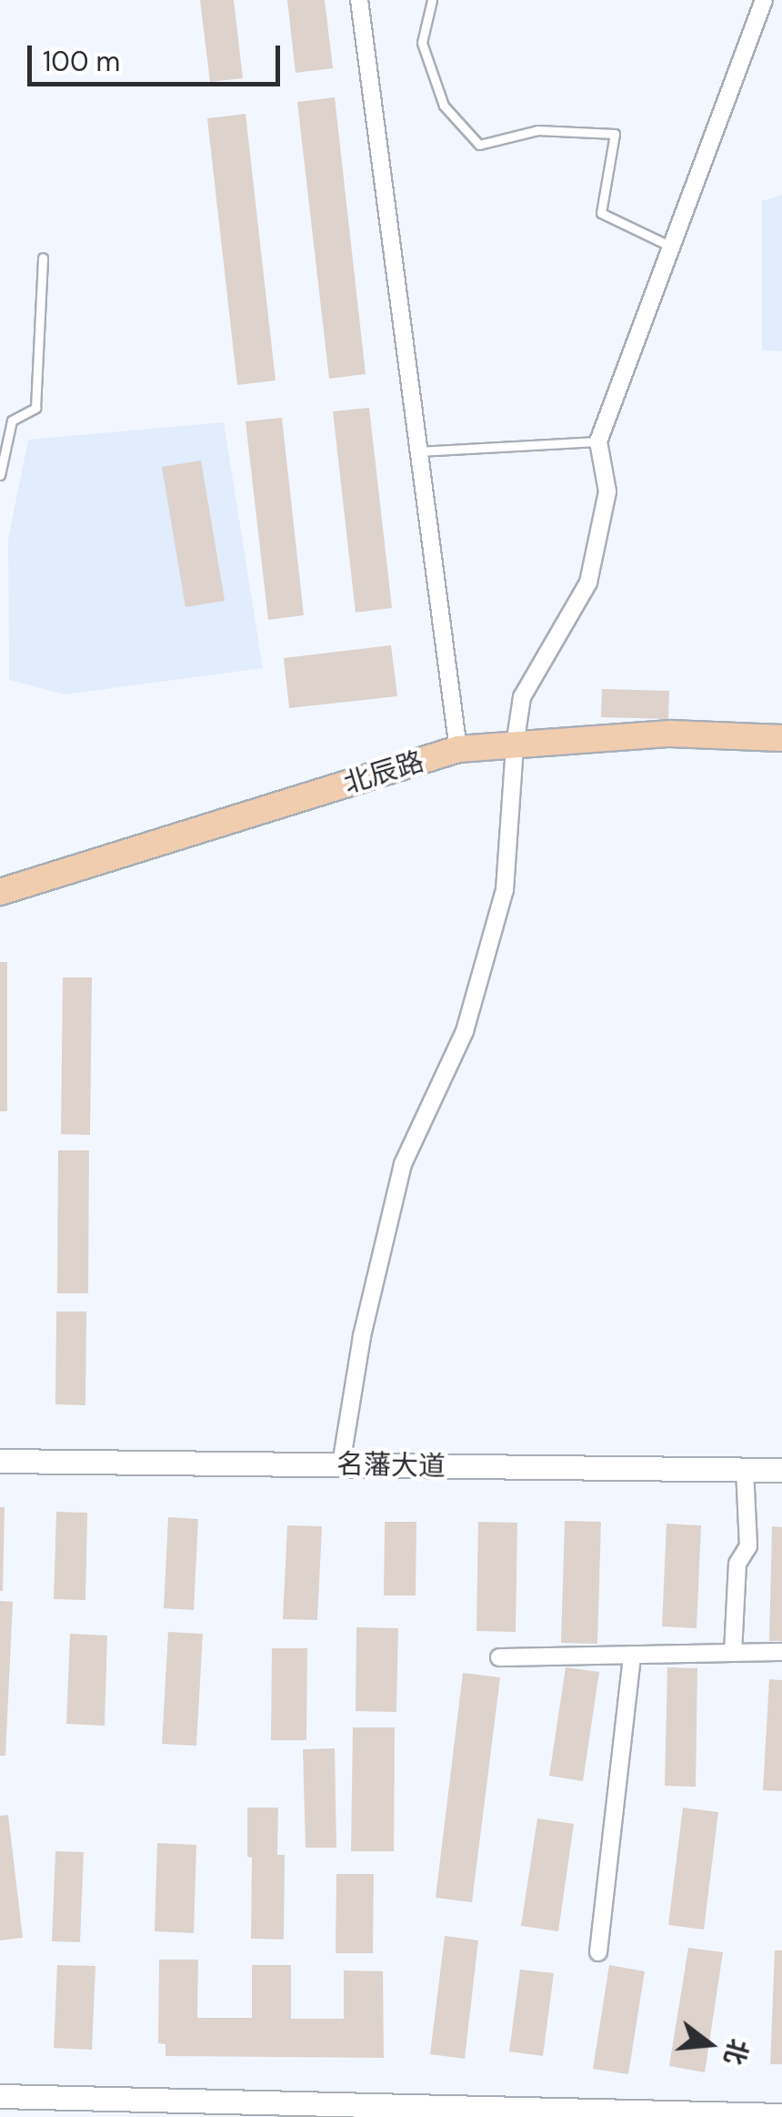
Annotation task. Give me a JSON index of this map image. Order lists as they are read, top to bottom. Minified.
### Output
{"streets":{"main road":["北辰路","名藩大道"]},"scale_bar":"100 m","north":"right"}
